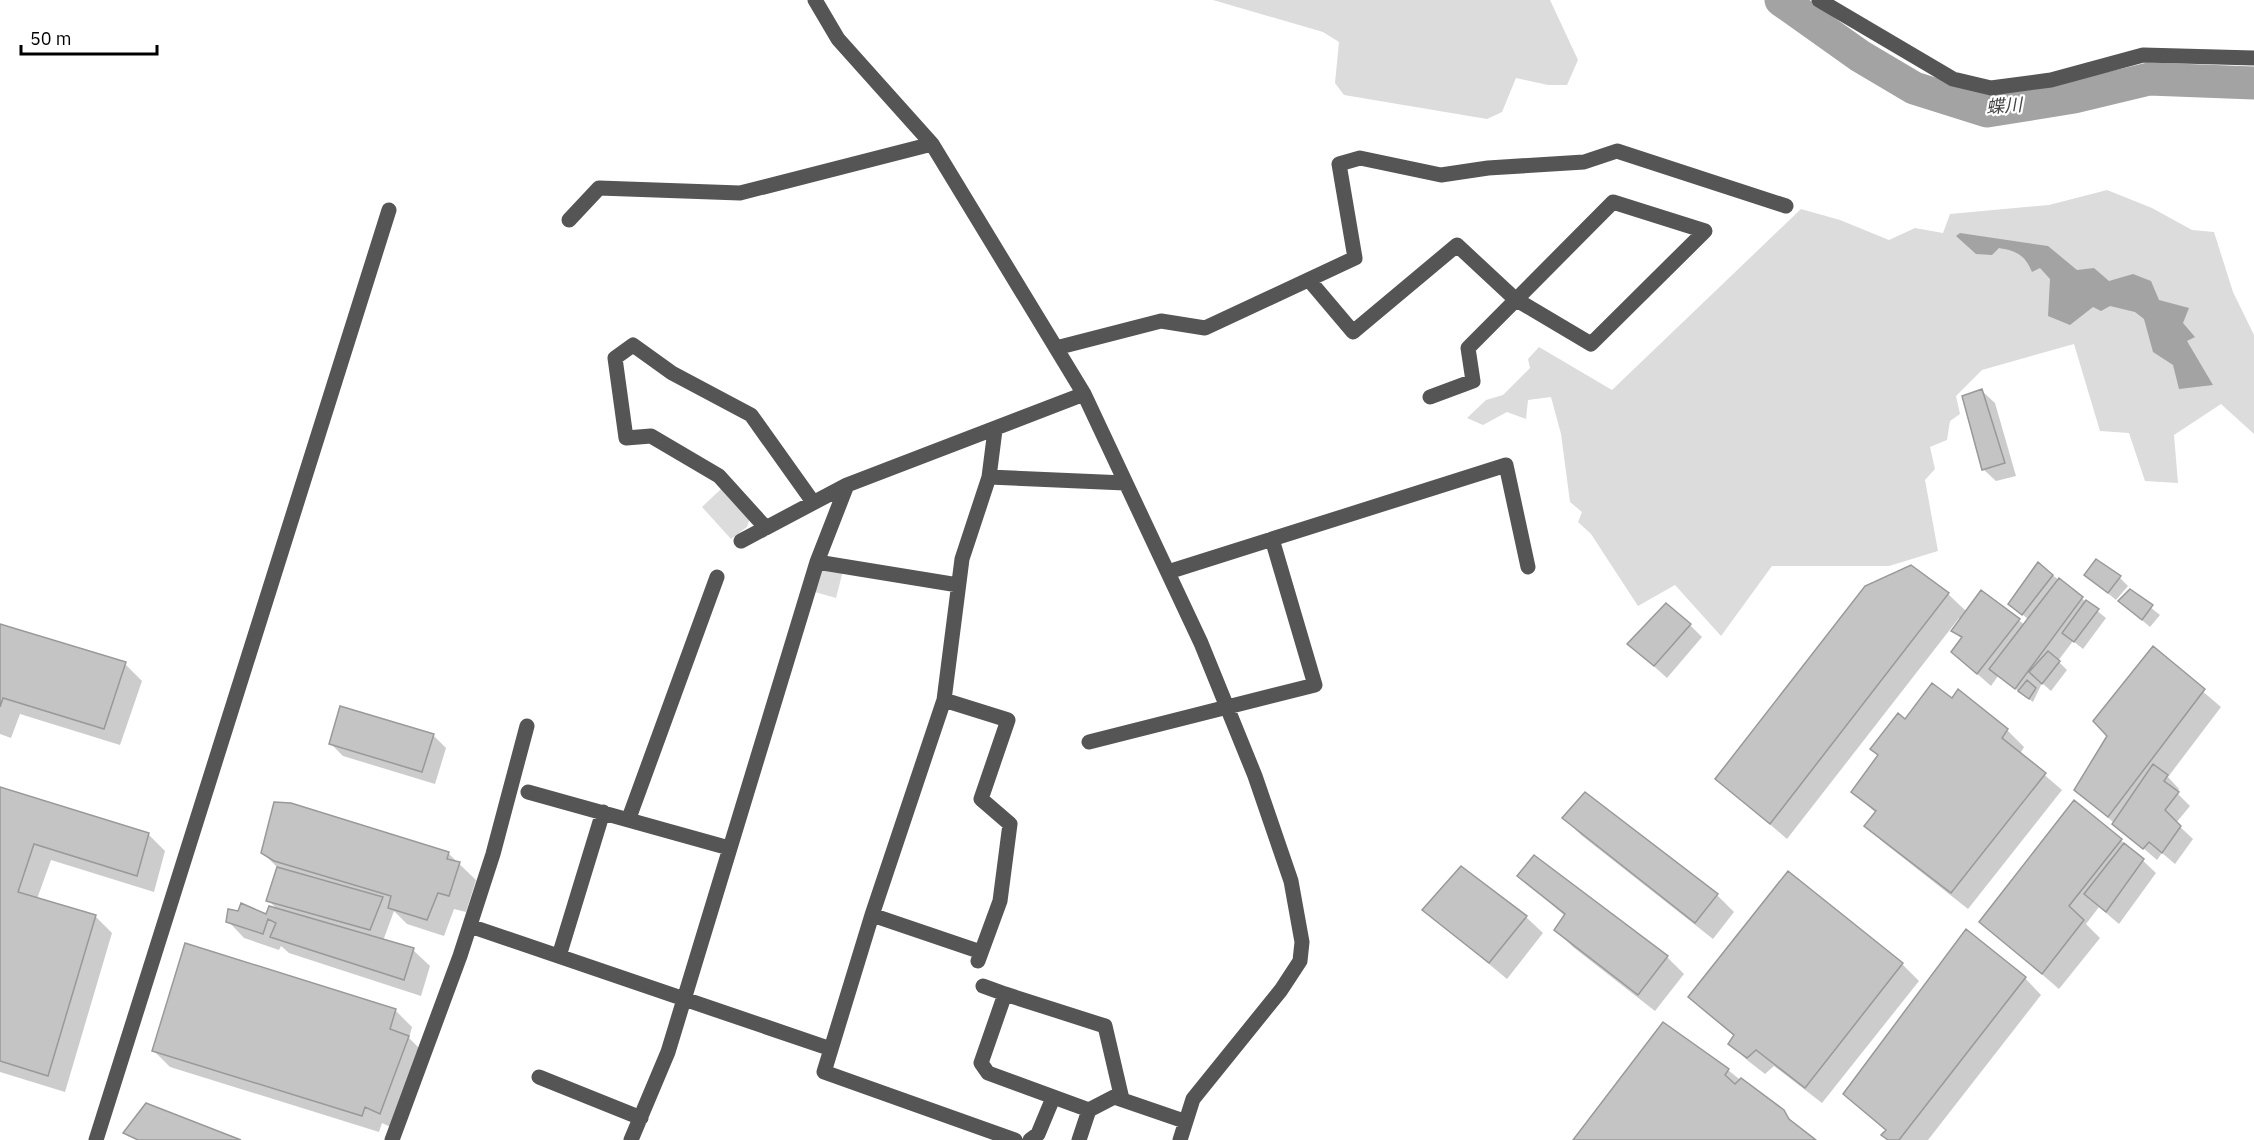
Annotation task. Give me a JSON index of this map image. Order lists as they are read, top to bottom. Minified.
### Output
{"water":["蝶川"],"scale_bar":"50 m"}
